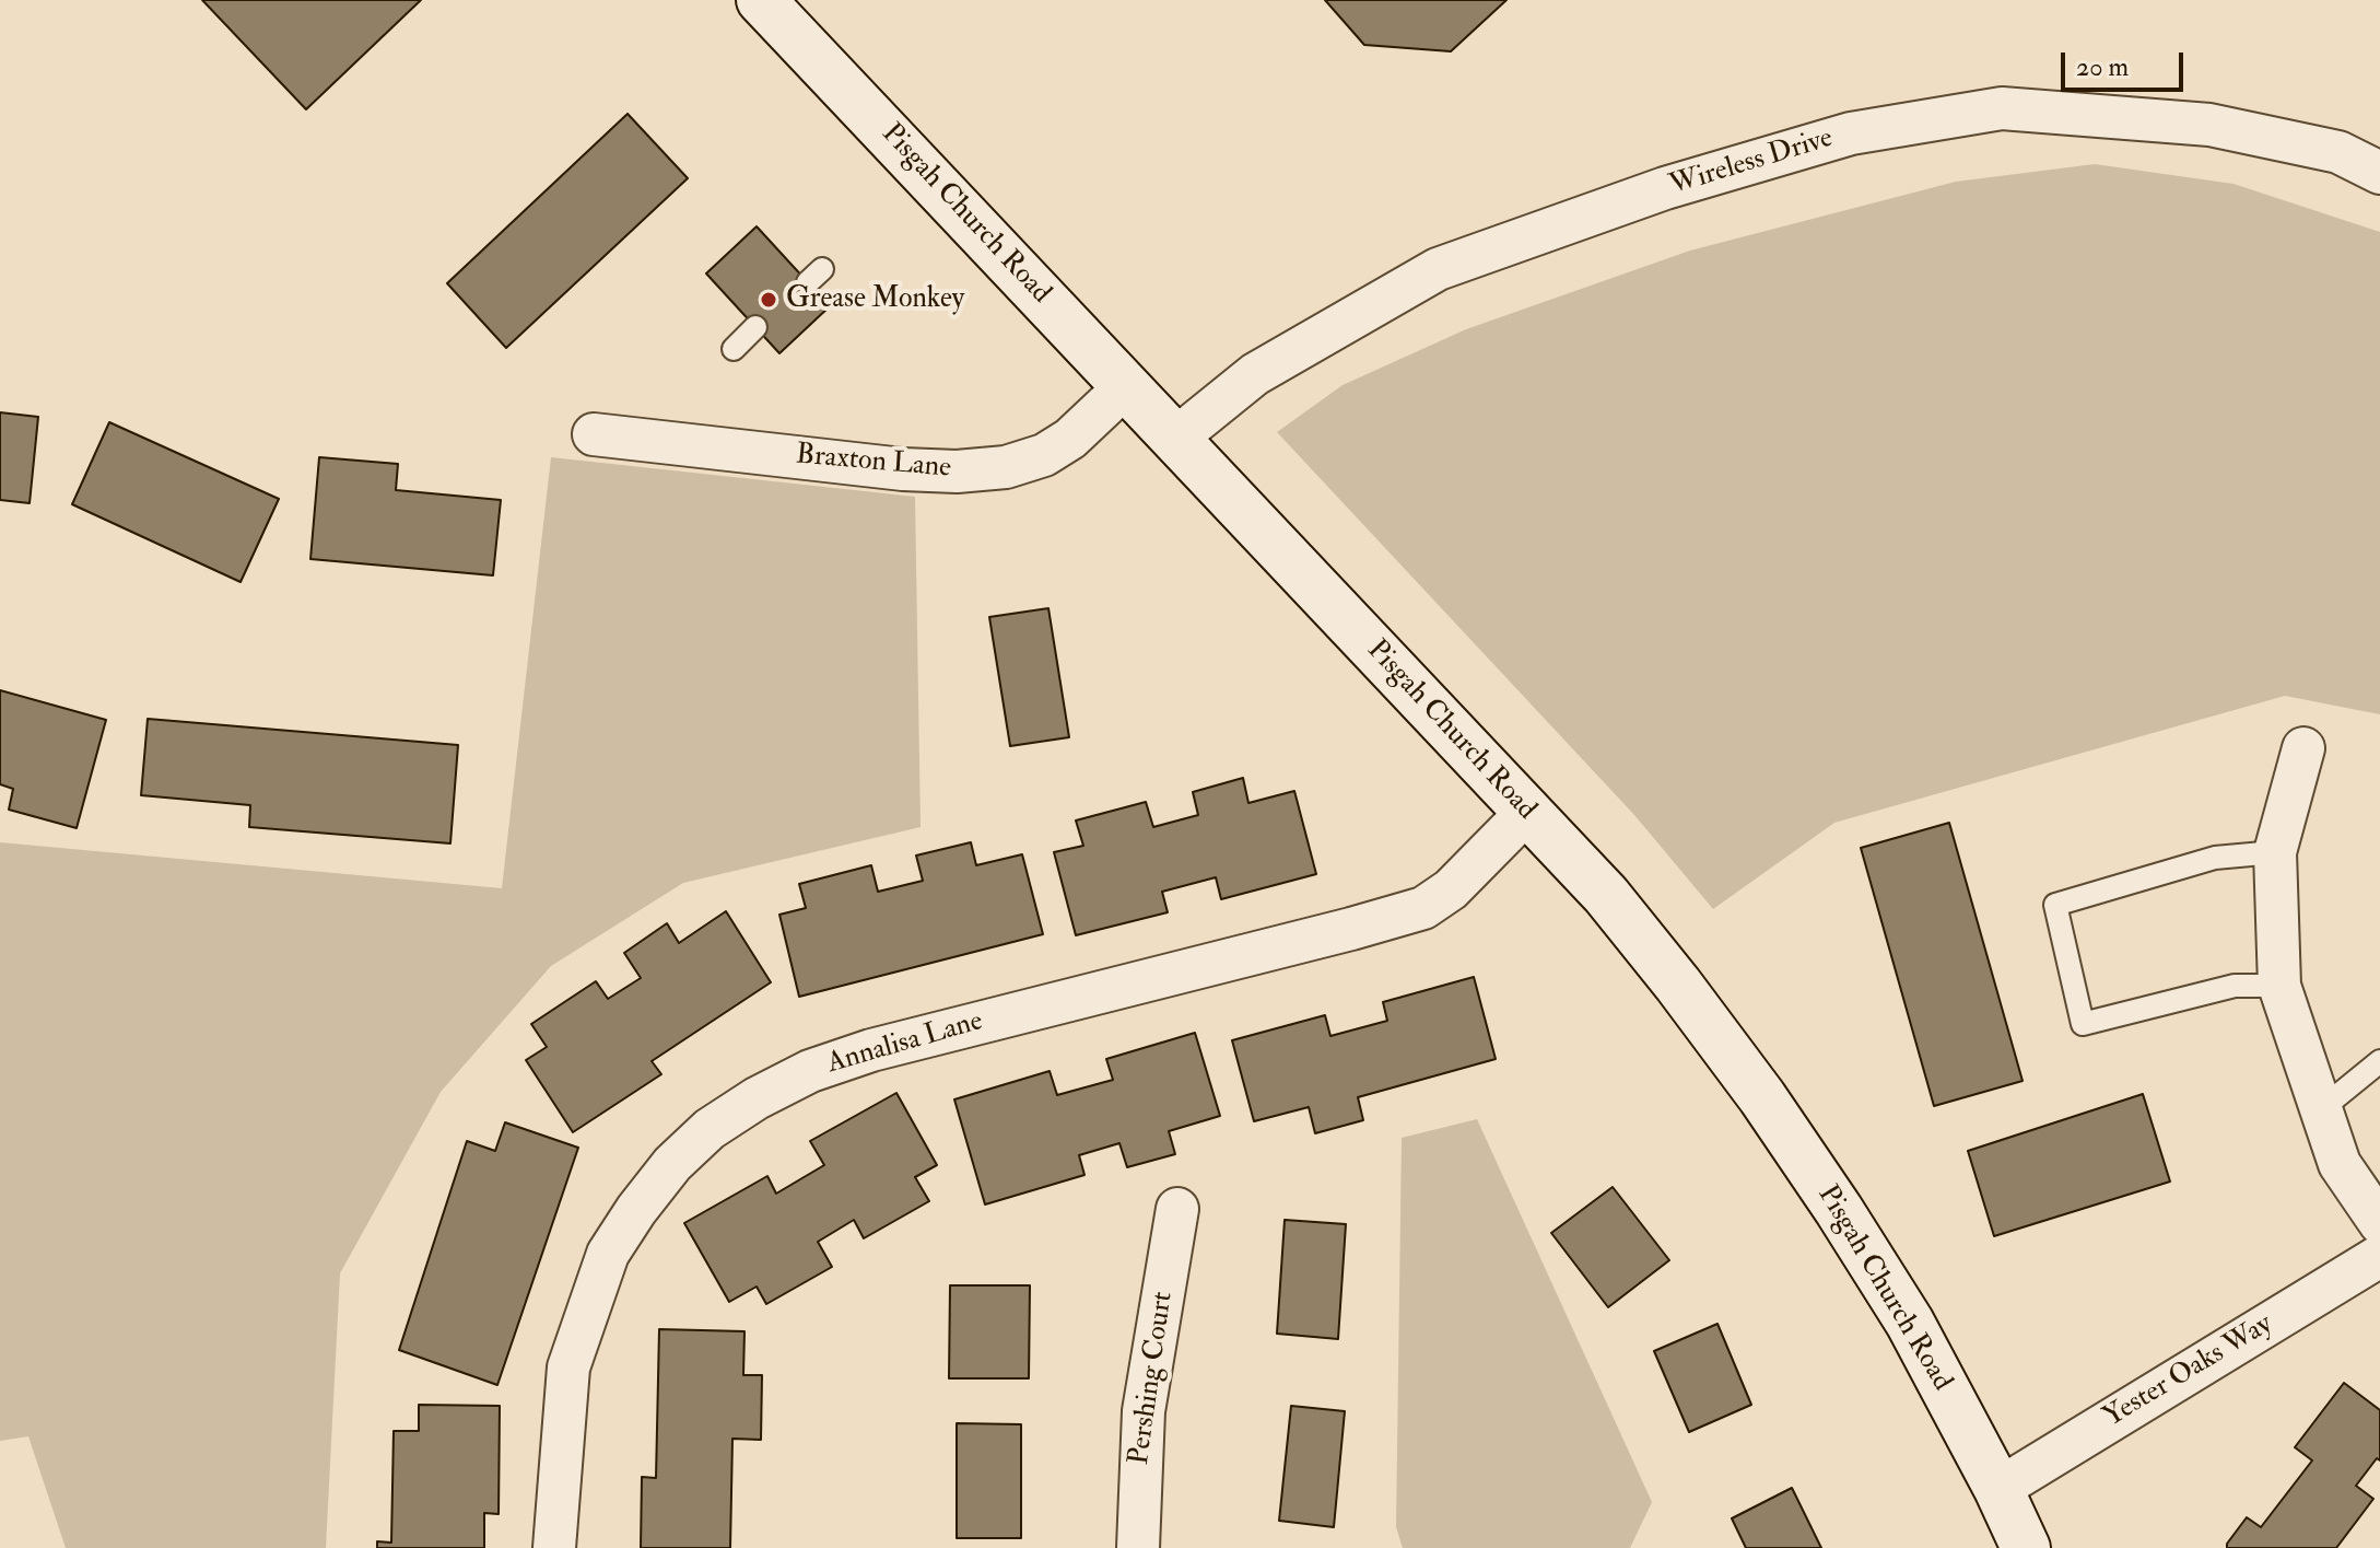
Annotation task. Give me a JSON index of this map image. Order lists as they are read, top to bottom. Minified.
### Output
{"streets":{"main road":["Pisgah Church Road"],"street":["Wireless Drive","Braxton Lane","Annalisa Lane","Yester Oaks Way","Pershing Court"]},"crossings":[["Wireless Drive","Pisgah Church Road"],["Pisgah Church Road","Braxton Lane"],["Pisgah Church Road","Annalisa Lane"],["Pisgah Church Road","Yester Oaks Way"]],"places":["Grease Monkey"],"scale_bar":"20 m"}
